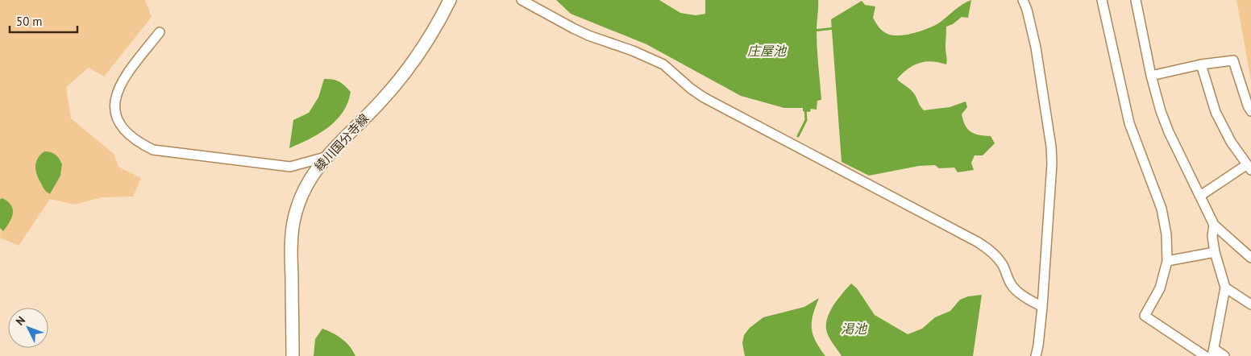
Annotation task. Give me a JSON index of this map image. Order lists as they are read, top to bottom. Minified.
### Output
{"streets":{"main road":["綾川国分寺線"]},"water":["庄屋池","渇池"],"scale_bar":"50 m","north":"top left"}
